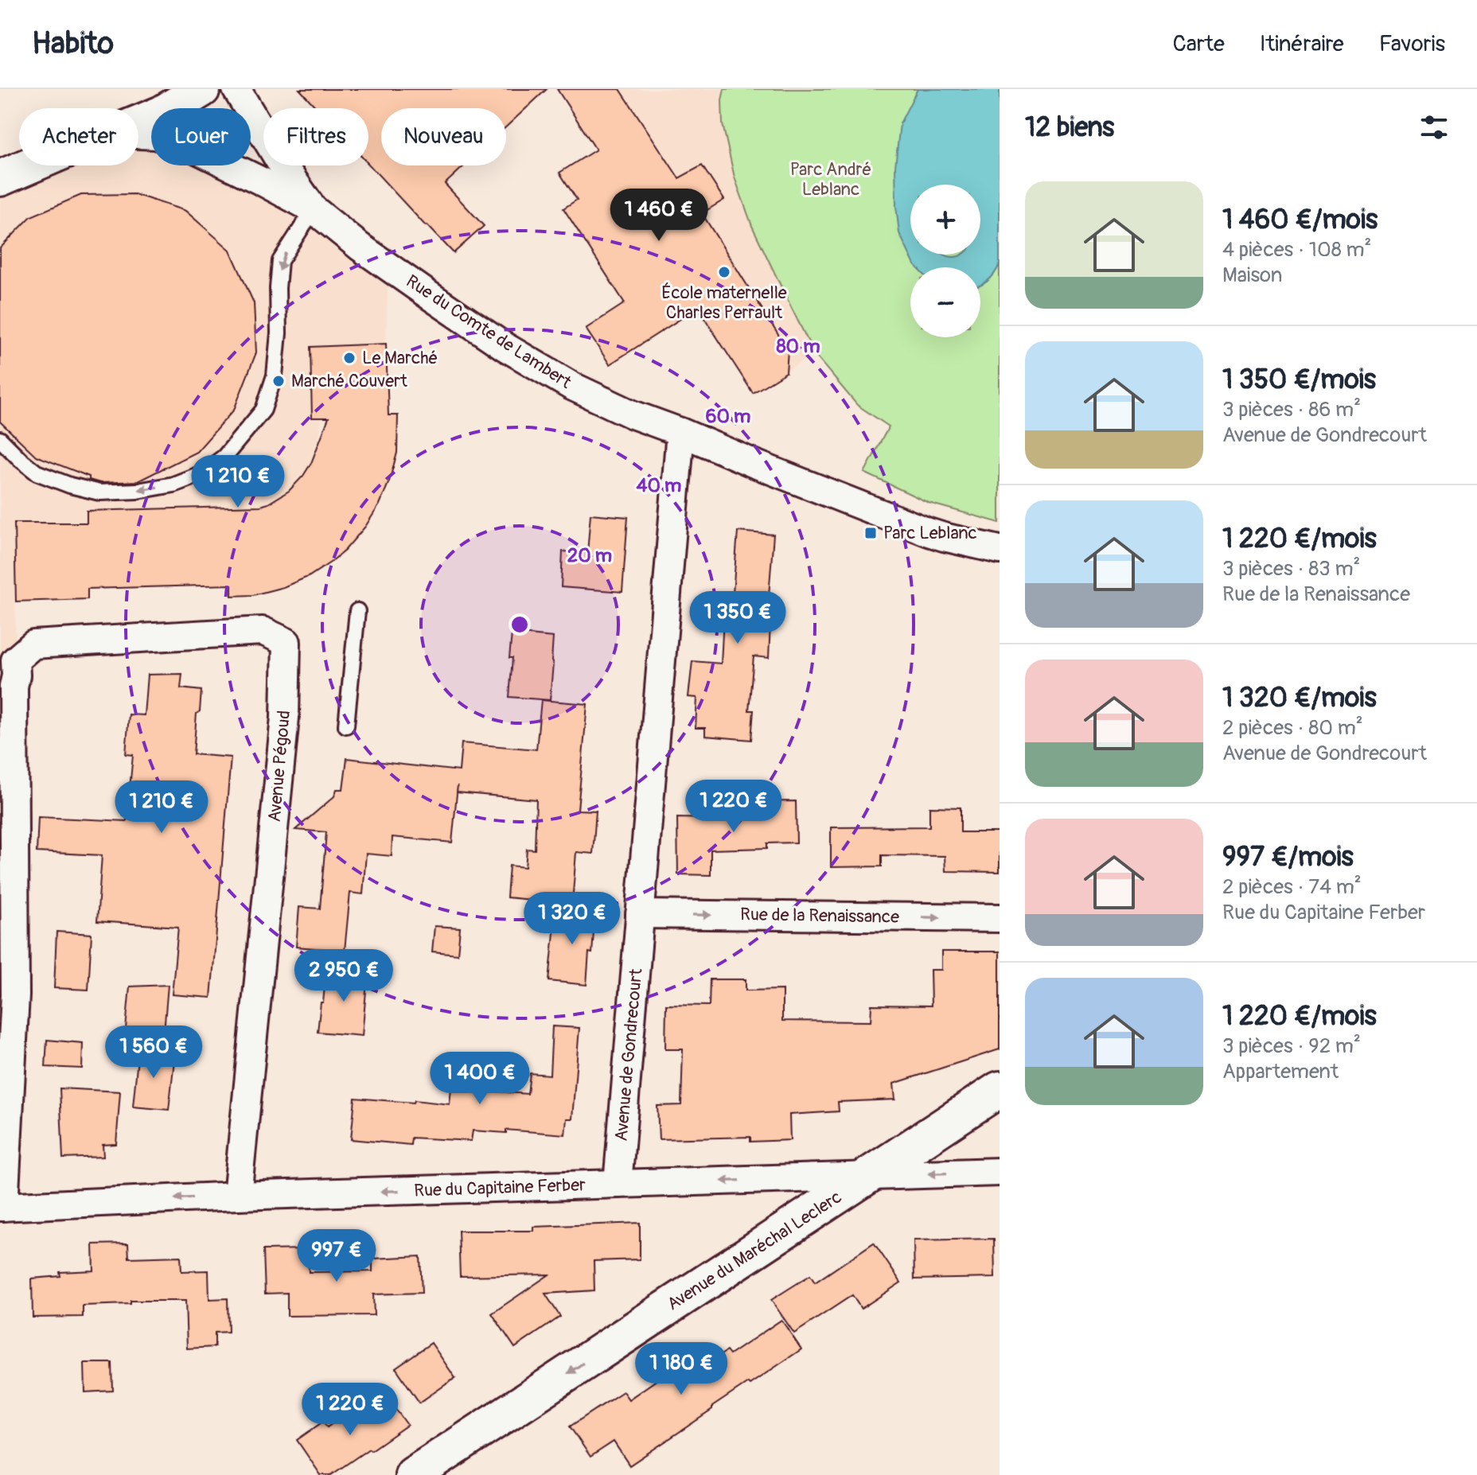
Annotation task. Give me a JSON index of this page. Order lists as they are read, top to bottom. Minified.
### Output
{"streets":{"street":["Rue du Comte de Lambert","Avenue Pégoud","Rue de la Renaissance","Avenue de Gondrecourt","Rue du Capitaine Ferber","Avenue du Maréchal Leclerc"]},"crossings":[["Rue du Comte de Lambert","Avenue de Gondrecourt"],["Avenue Pégoud","Rue du Capitaine Ferber"],["Rue de la Renaissance","Avenue de Gondrecourt"],["Avenue de Gondrecourt","Rue du Capitaine Ferber"],["Rue du Capitaine Ferber","Avenue du Maréchal Leclerc"]],"one_way":["Rue de la Renaissance","Rue du Capitaine Ferber","Avenue du Maréchal Leclerc"],"parks":["Parc André Leblanc"],"places":{"other":["École maternelle Charles Perrault","Le Marché","Marché Couvert"],"transit":["Parc Leblanc"]},"page":{"header":"Habito","nav":["Carte","Itinéraire","Favoris"],"heading":"12 biens","chip":["Acheter","Louer","Filtres","Nouveau"],"list":[{"name":"1 460 €/mois","note":"4 pièces · 108 m² · Maison"},{"name":"1 350 €/mois","note":"3 pièces · 86 m² · Avenue de Gondrecourt"},{"name":"1 220 €/mois","note":"3 pièces · 83 m² · Rue de la Renaissance"},{"name":"1 320 €/mois","note":"2 pièces · 80 m² · Avenue de Gondrecourt"},{"name":"997 €/mois","note":"2 pièces · 74 m² · Rue du Capitaine Ferber"},{"name":"1 220 €/mois","note":"3 pièces · 92 m² · Appartement"}],"map_buttons":["+","−"],"price":["1 460 €","1 210 €","1 350 €","1 220 €","1 210 €","1 320 €","2 950 €","1 560 €","1 400 €","997 €","1 180 €","1 220 €"]},"rings":["80 m","60 m","40 m","20 m"]}
